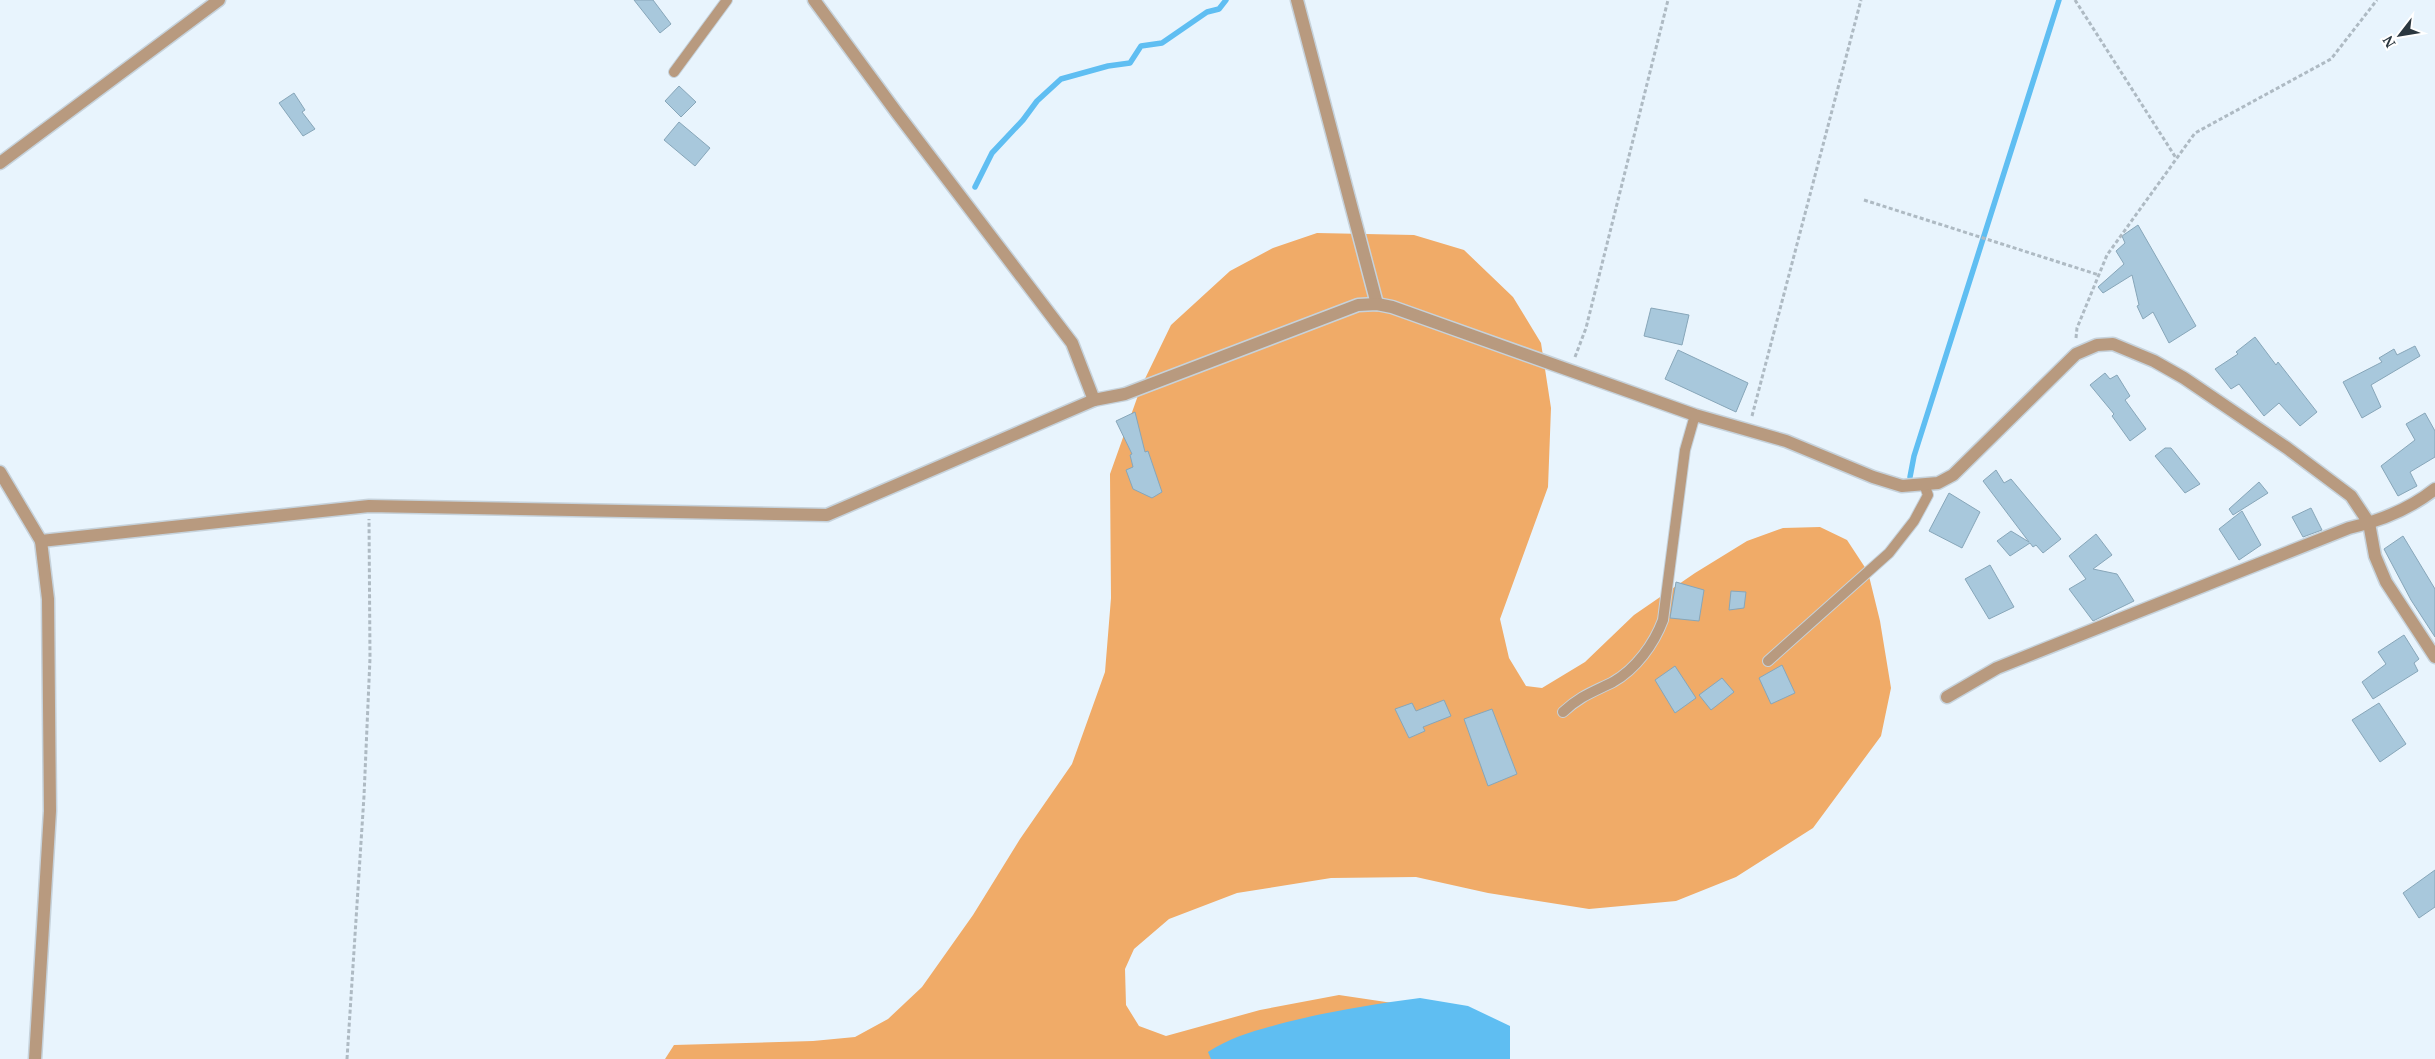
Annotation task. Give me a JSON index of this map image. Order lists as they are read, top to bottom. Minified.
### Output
{"north":"bottom left"}
